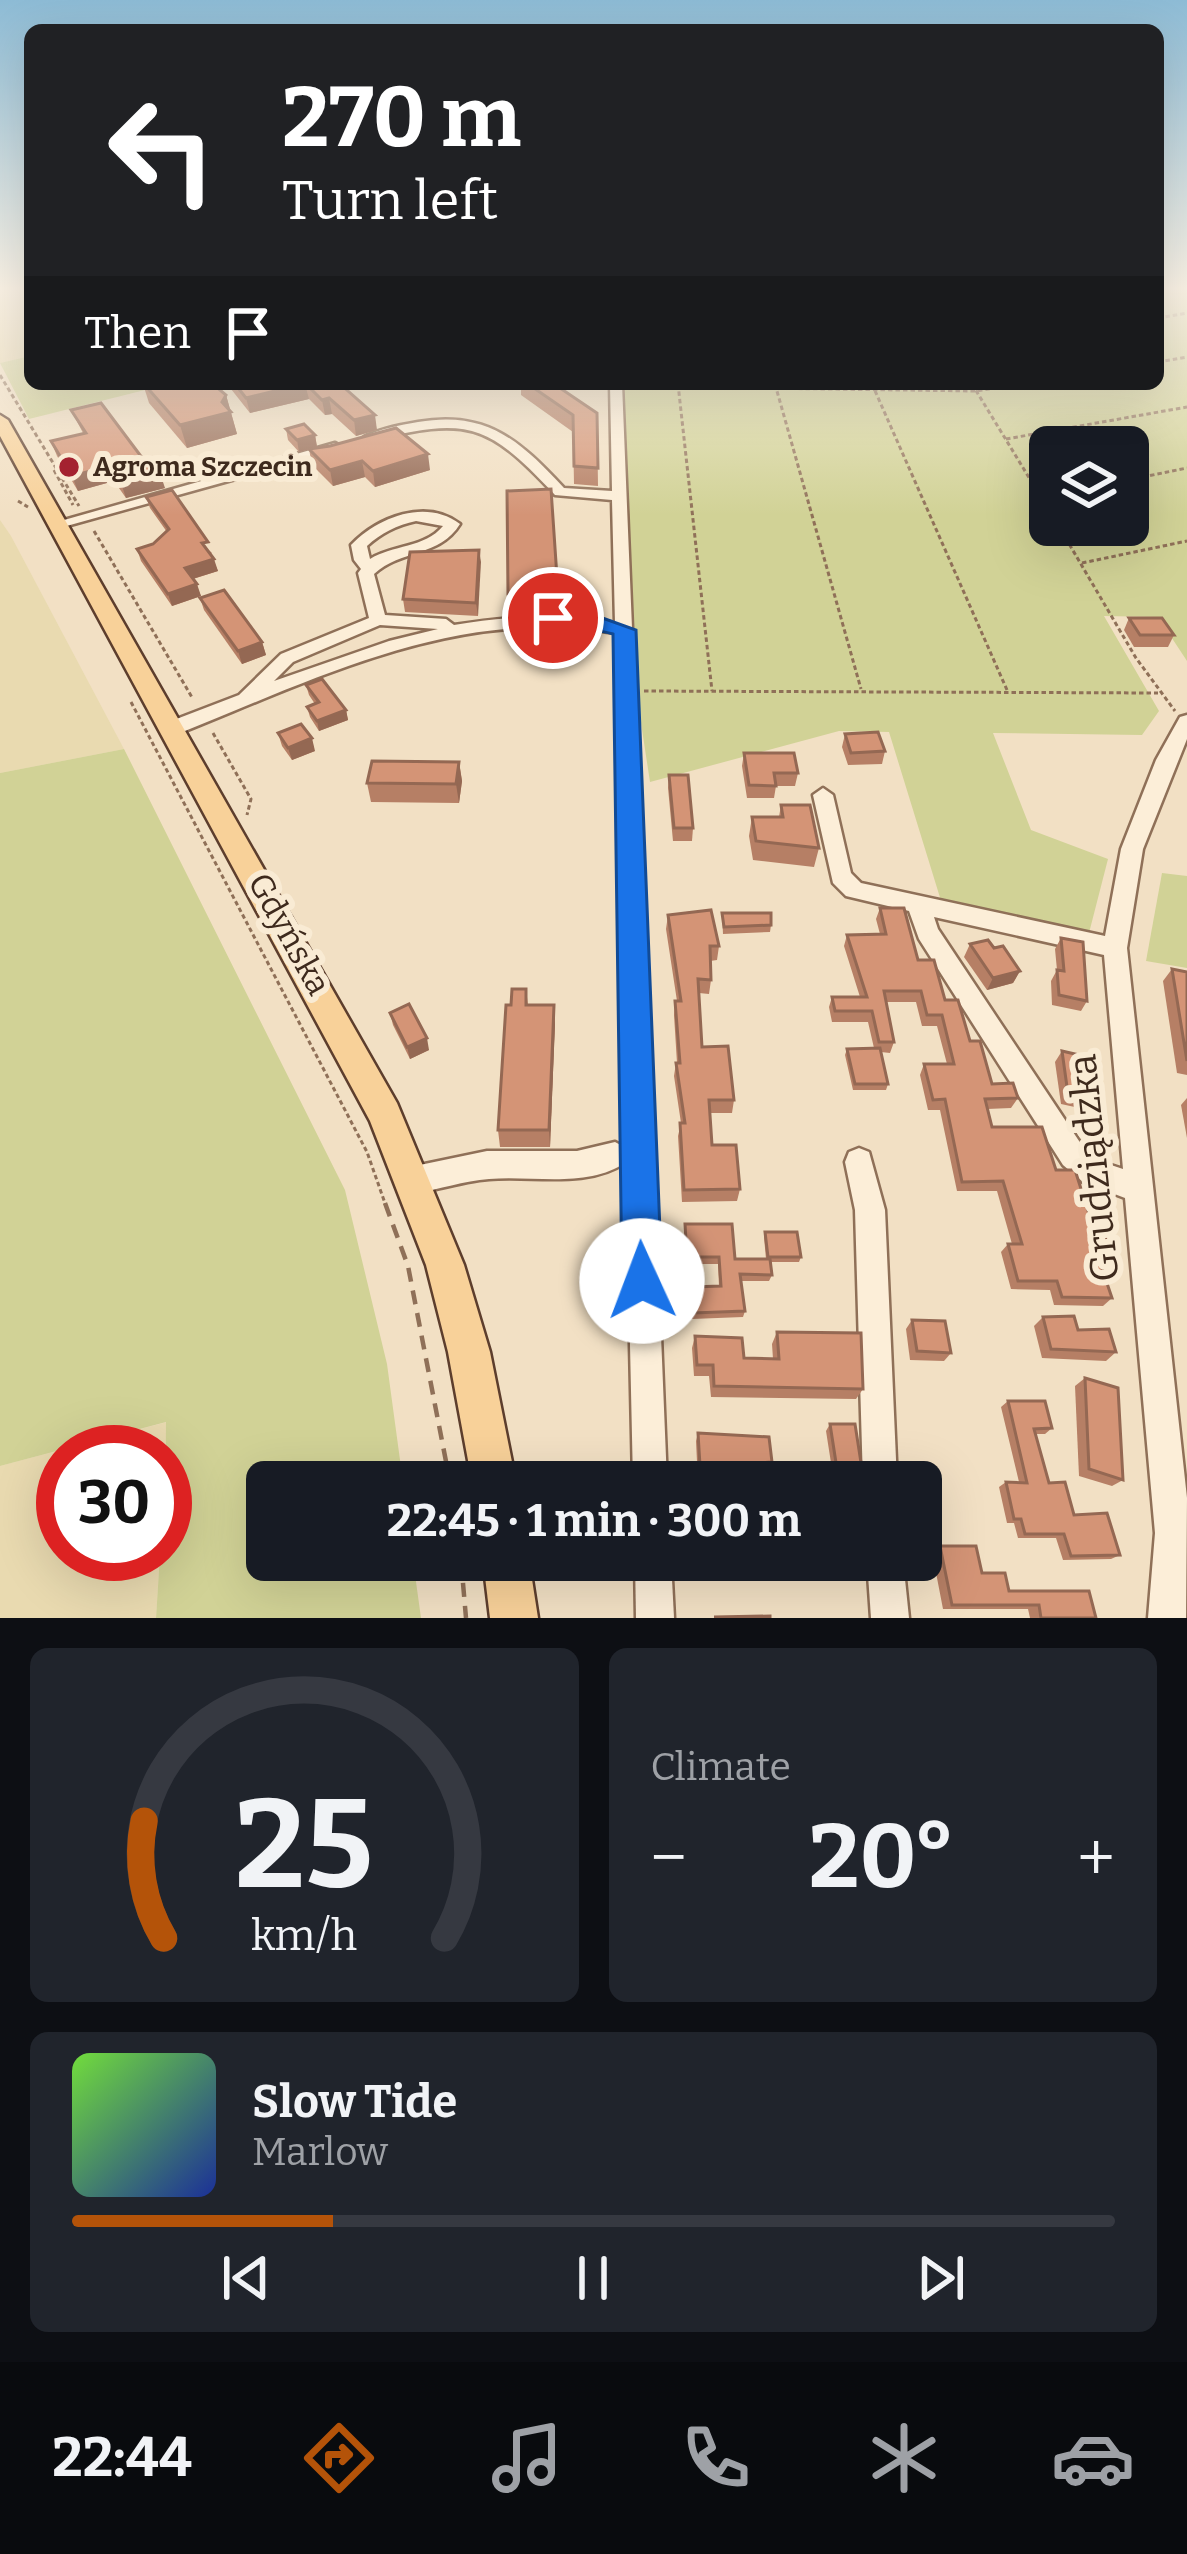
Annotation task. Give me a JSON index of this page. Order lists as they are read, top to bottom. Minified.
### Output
{"streets":{"main road":["Gdyńska"],"street":["Grudziądzka"]},"places":["Agroma Szczecin"],"page":{"turn":["270 m","Turn left"],"then":"Then","limit":"30","trip":"22:45 · 1 min · 300 m","tile":"Climate","heat":["−","20°","+"],"song":["Slow Tide","Marlow"],"tabs":"22:44","gauge":["25","km/h"]}}
